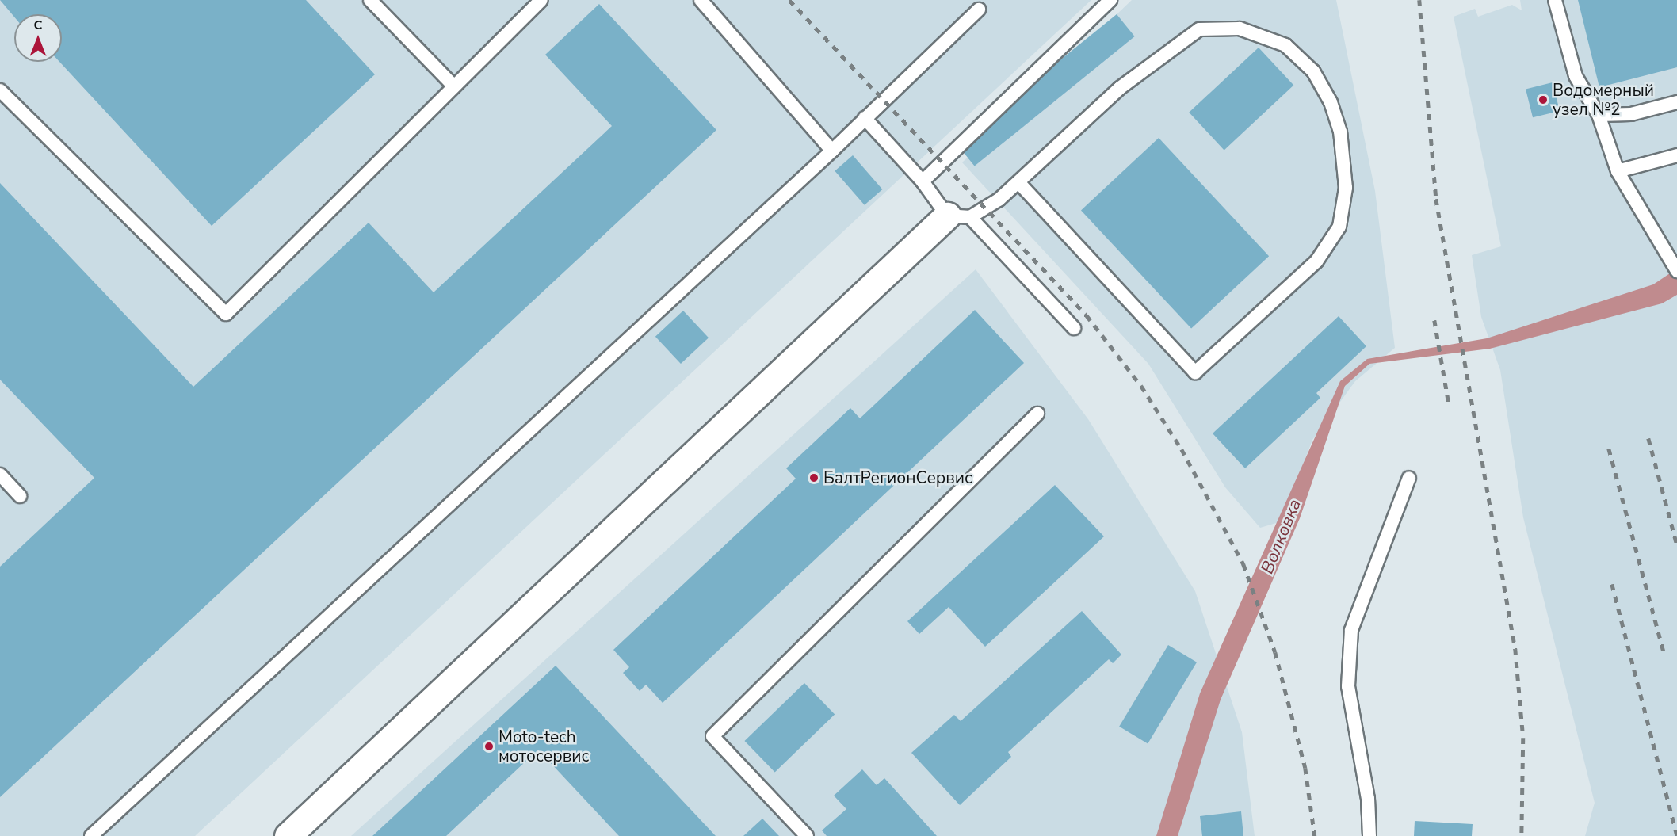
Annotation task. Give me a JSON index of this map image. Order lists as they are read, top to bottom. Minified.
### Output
{"water":["Волковка"],"places":["Водомерный узел №2","БалтРегионСервис","Moto-tech мотосервис"],"north":"top"}
